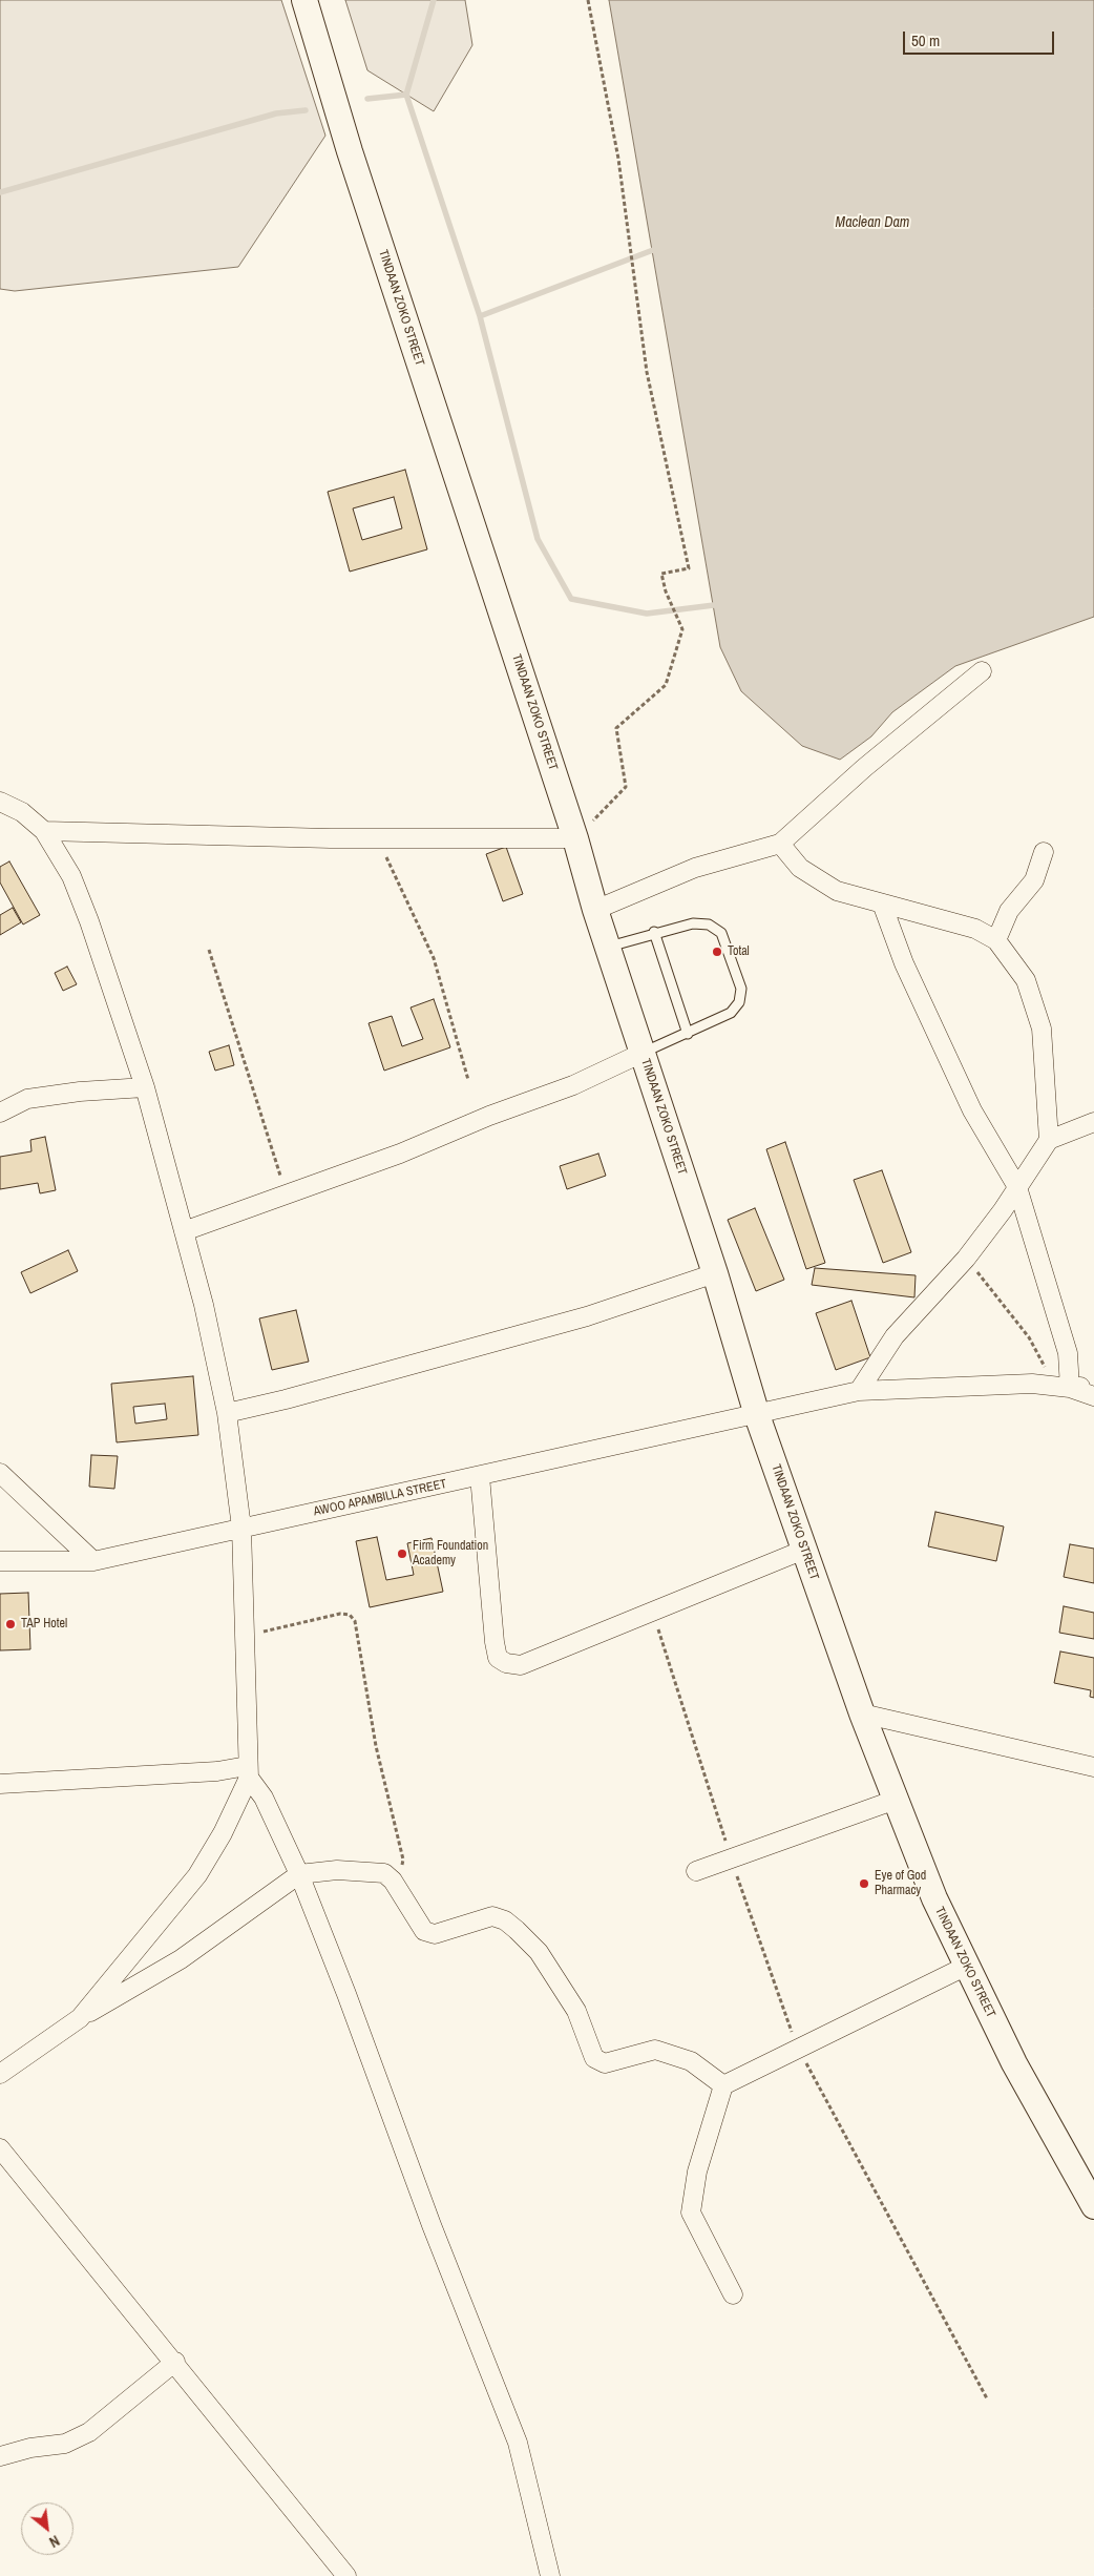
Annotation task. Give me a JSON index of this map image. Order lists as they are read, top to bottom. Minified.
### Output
{"streets":{"main road":["TINDAAN ZOKO STREET"],"street":["AWOO APAMBILLA STREET"]},"crossings":[["TINDAAN ZOKO STREET","AWOO APAMBILLA STREET"]],"water":["Maclean Dam"],"places":["Total","Firm Foundation Academy","TAP Hotel","Eye of God Pharmacy"],"scale_bar":"50 m","north":"bottom right"}
